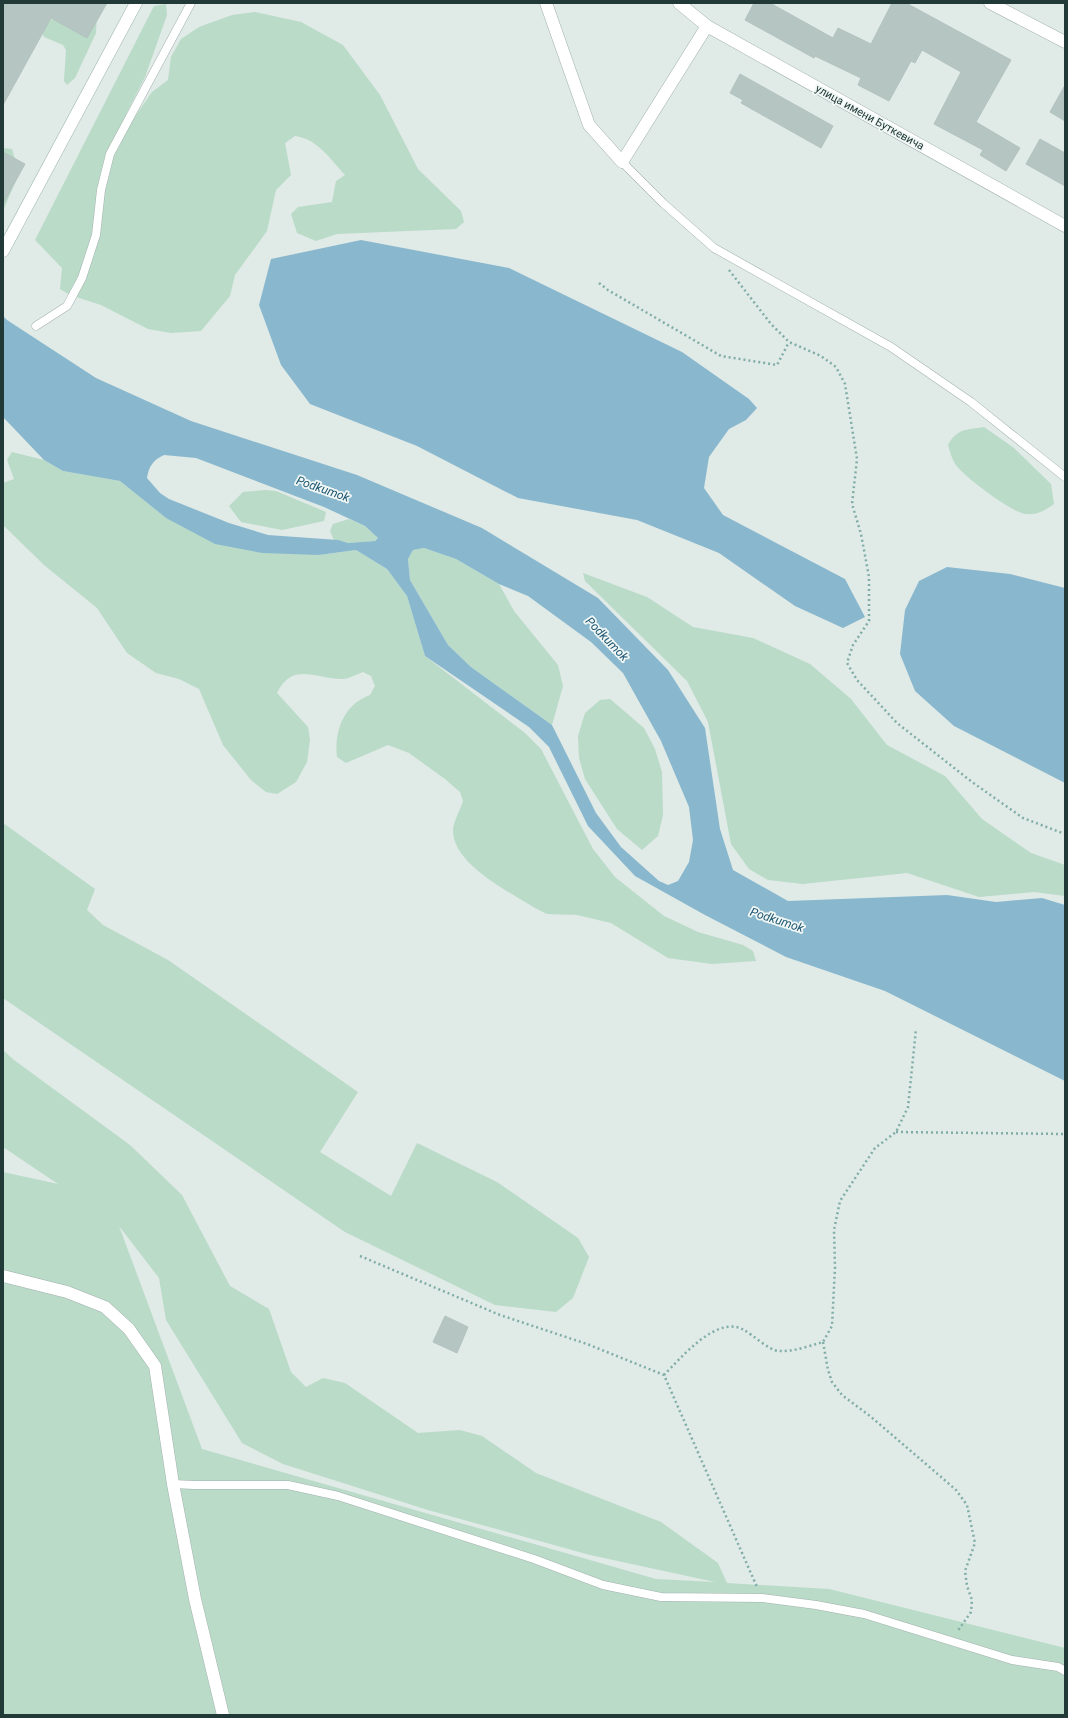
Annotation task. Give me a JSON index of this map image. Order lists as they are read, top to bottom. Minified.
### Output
{"streets":{"street":["улица имени Буткевича"]},"water":["Podkumok"]}
